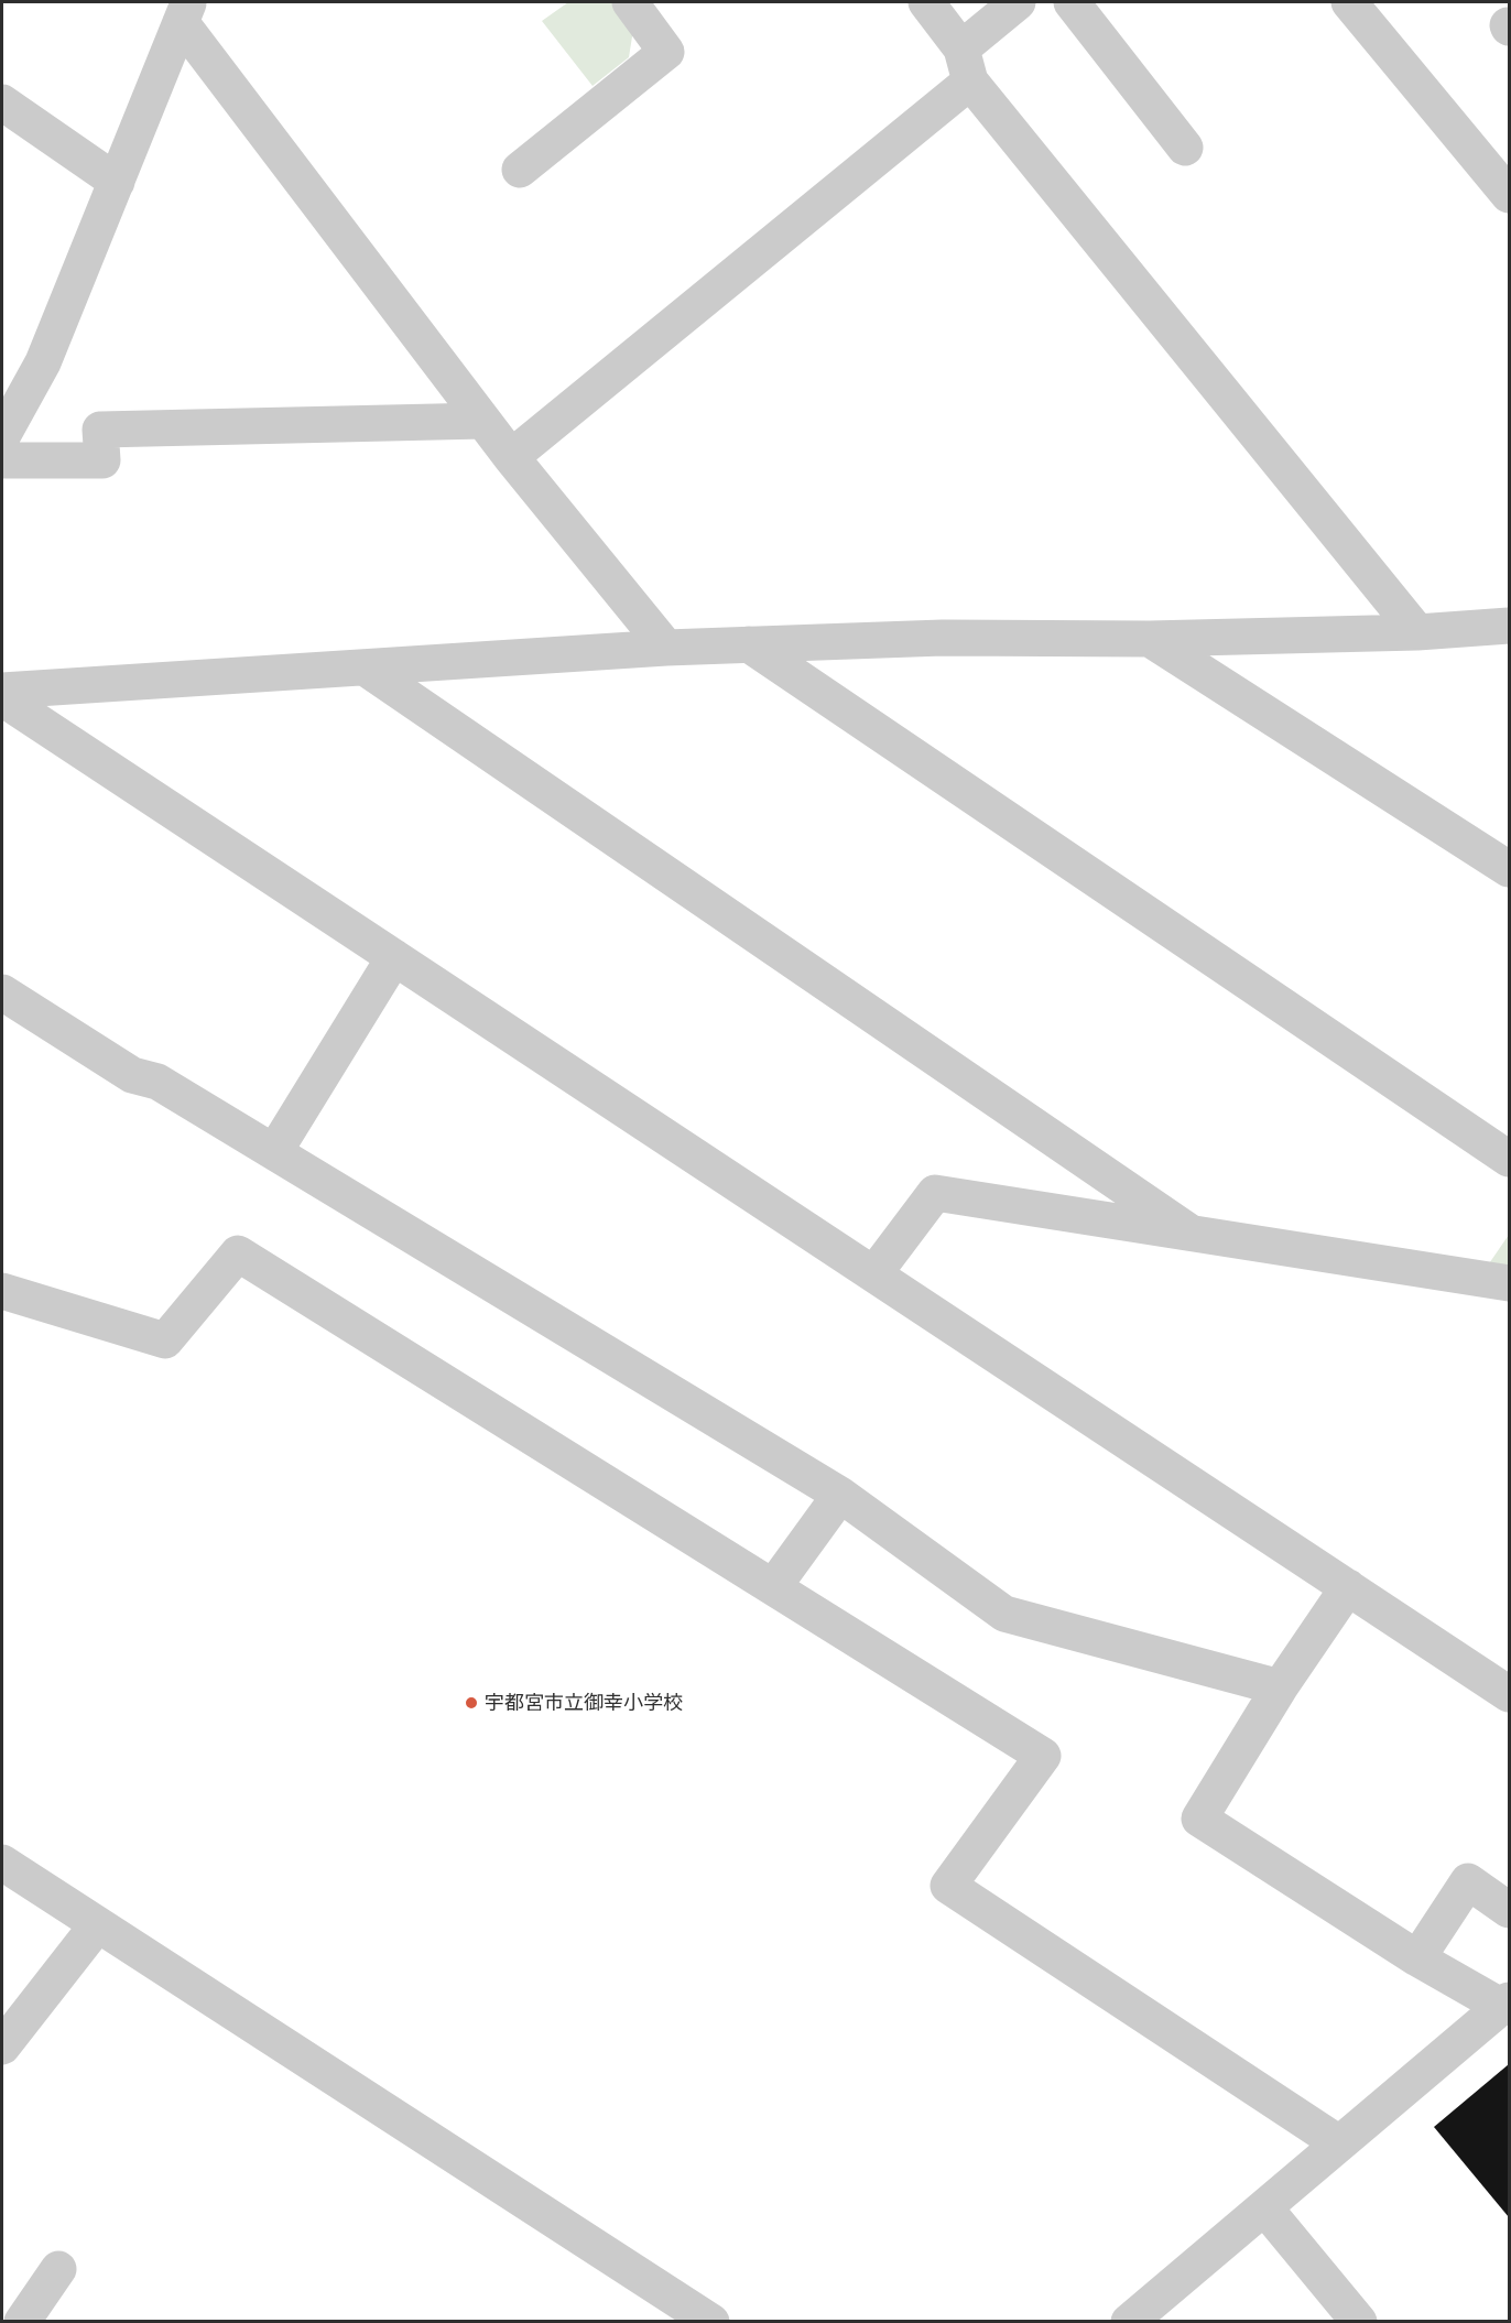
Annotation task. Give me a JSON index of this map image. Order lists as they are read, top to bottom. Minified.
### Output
{"places":["宇都宮市立御幸小学校"]}
